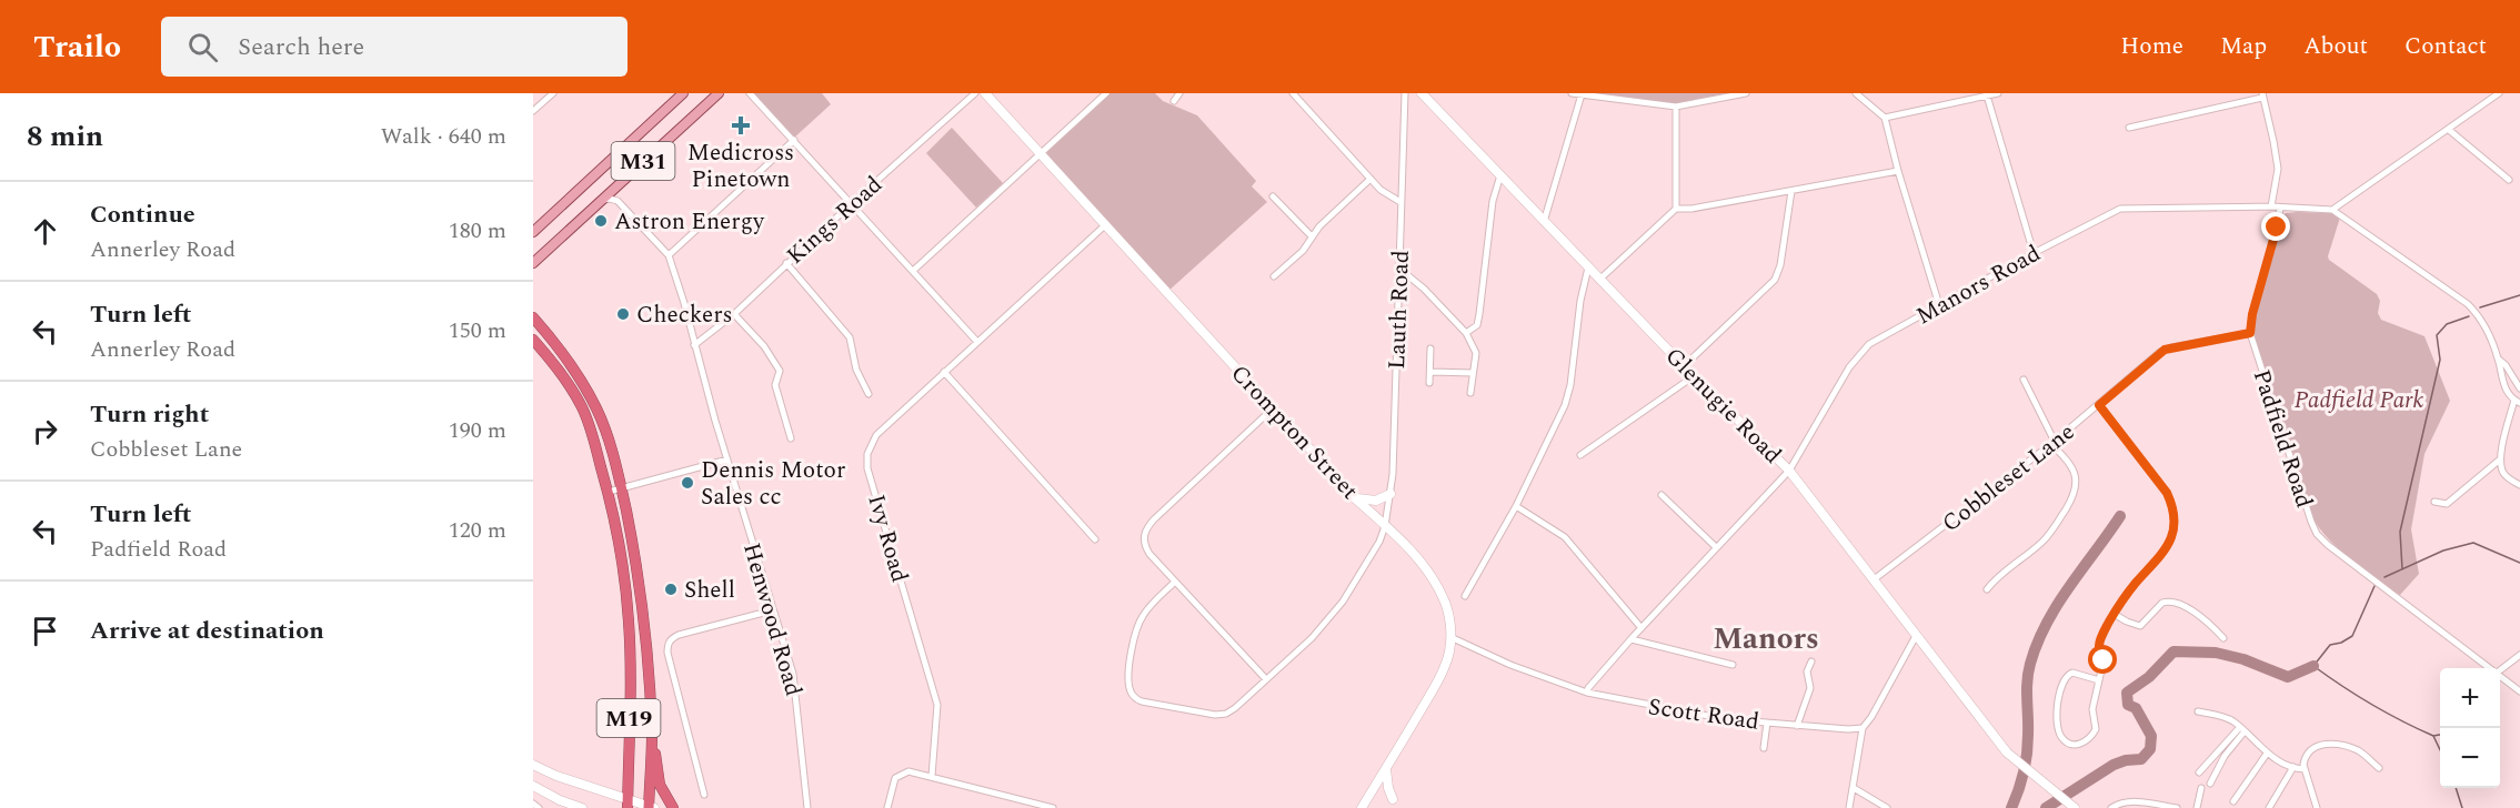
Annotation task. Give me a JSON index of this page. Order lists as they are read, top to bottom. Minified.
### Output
{"streets":{"highway":["M19"],"main road":["M31"],"street":["Kings Road","Manors Road","Lauth Road","Glenugie Road","Crompton Street","Padfield Road","Cobbleset Lane","Ivy Road","Henwood Road","Scott Road"]},"crossings":[["M31","Henwood Road"],["Kings Road","Henwood Road"],["Manors Road","Glenugie Road"],["Manors Road","Padfield Road"],["Manors Road","Scott Road"],["Lauth Road","Crompton Street"],["Glenugie Road","Cobbleset Lane"],["Crompton Street","Ivy Road"],["Crompton Street","Scott Road"],["Padfield Road","Cobbleset Lane"]],"districts":["Manors"],"parks":["Padfield Park"],"places":{"health":["Medicross Pinetown"],"other":["Astron Energy","Checkers","Dennis Motor Sales cc","Shell"]},"page":{"header":"Trailo","search":"Search here","nav":["Home","Map","About","Contact"],"heading":["8 min","Walk · 640 m"],"list":[["Continue","Annerley Road","180 m"],["Turn left","Annerley Road","150 m"],["Turn right","Cobbleset Lane","190 m"],["Turn left","Padfield Road","120 m"],"Arrive at destination"],"map_buttons":["+","−"]}}
